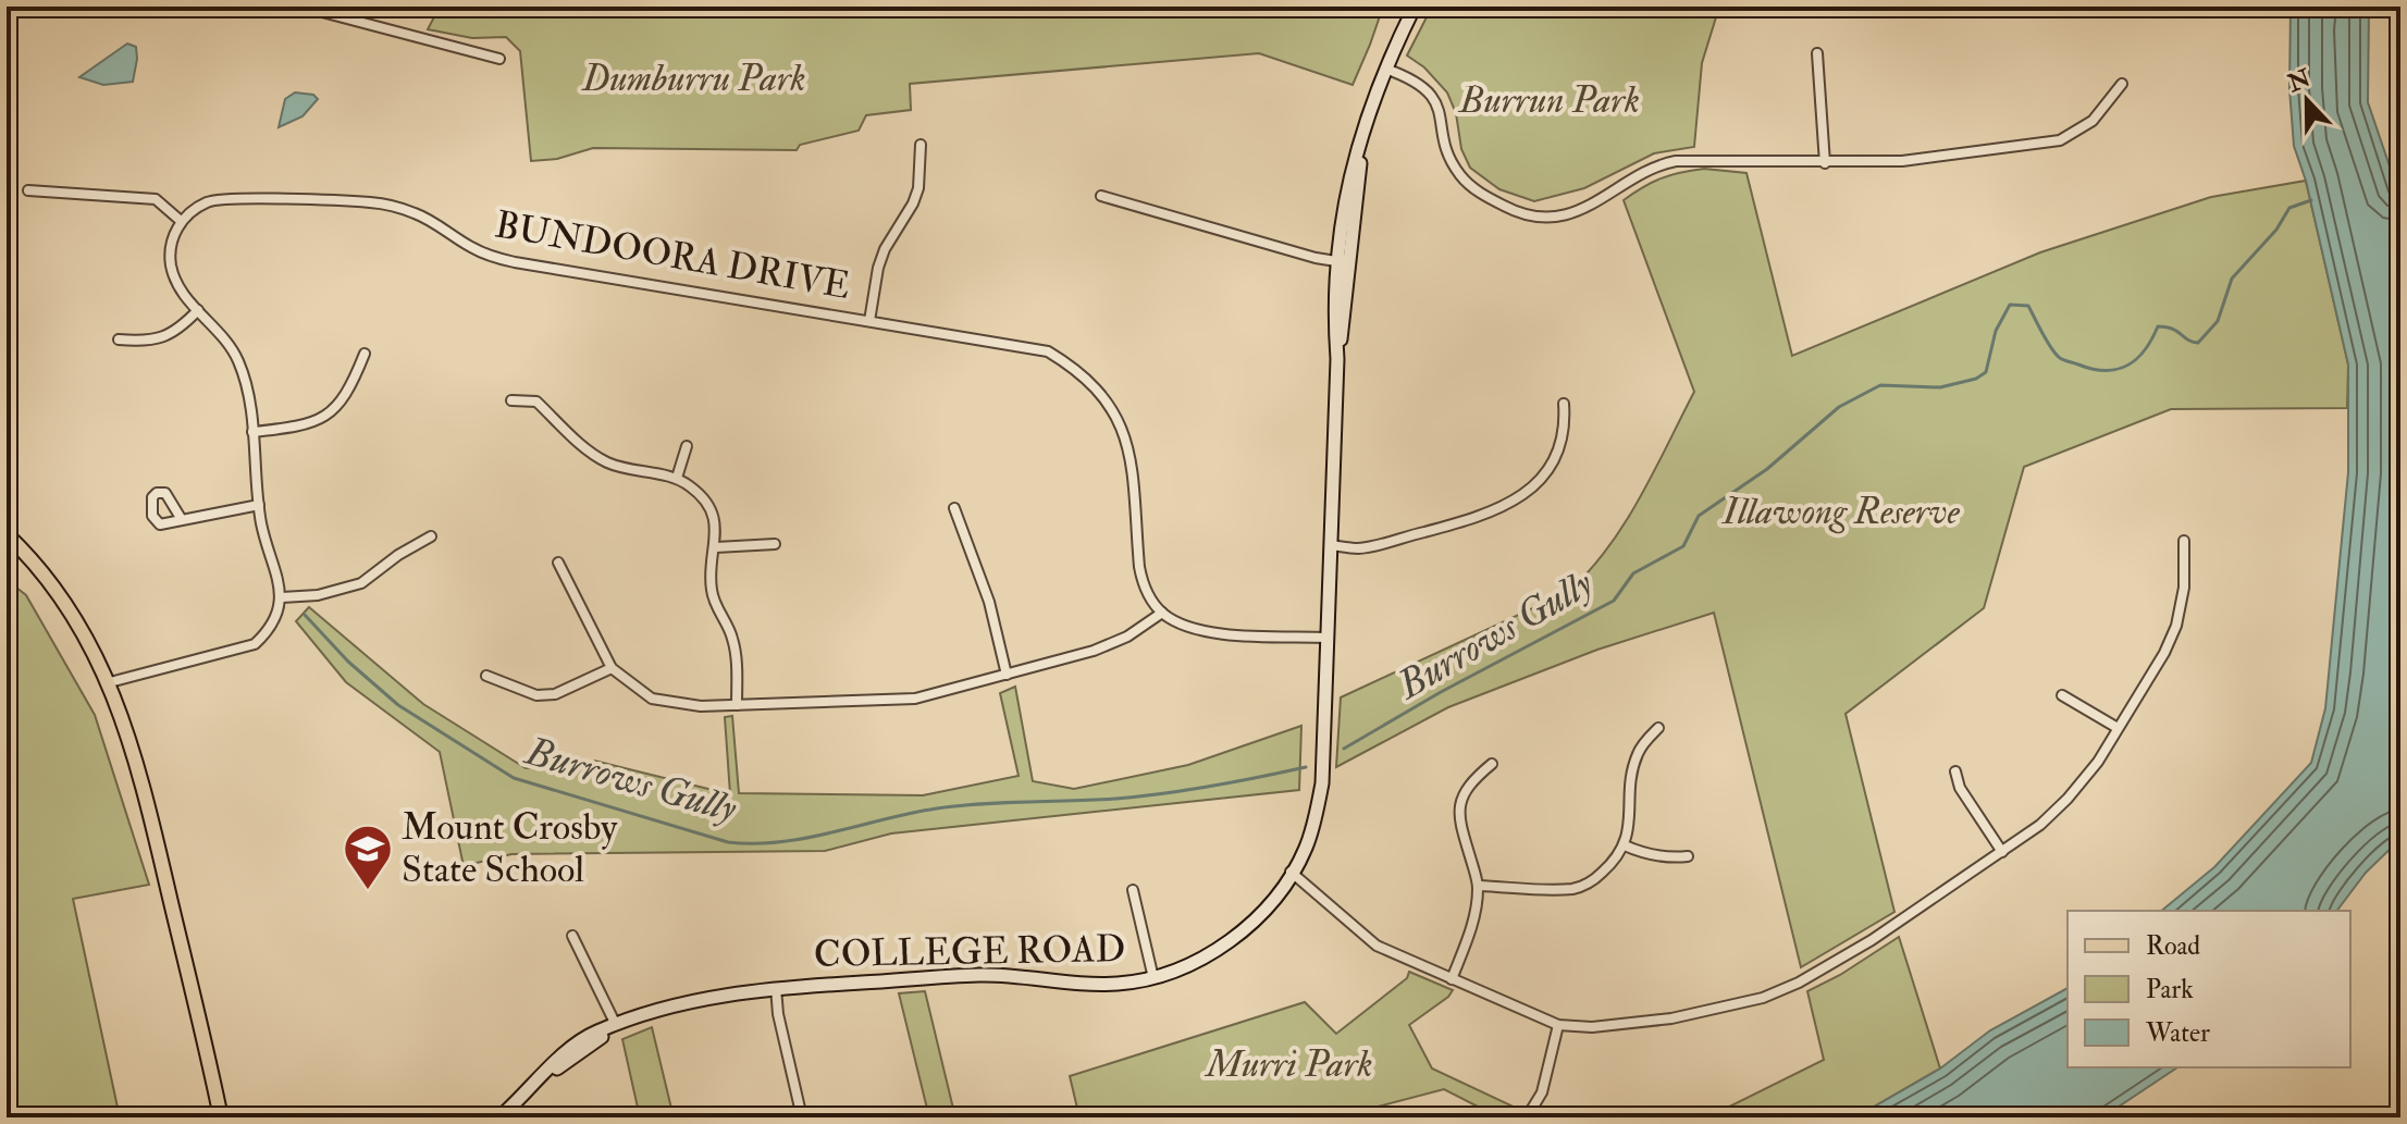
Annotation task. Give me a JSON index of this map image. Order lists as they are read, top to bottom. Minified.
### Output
{"streets":{"main road":["COLLEGE ROAD"],"street":["BUNDOORA DRIVE"]},"water":["Burrows Gully"],"parks":["Dumburru Park","Burrun Park","Illawong Reserve","Murri Park"],"places":{"school or university":["Mount Crosby State School"]},"legend":["Road","Park","Water"],"north":"top"}
